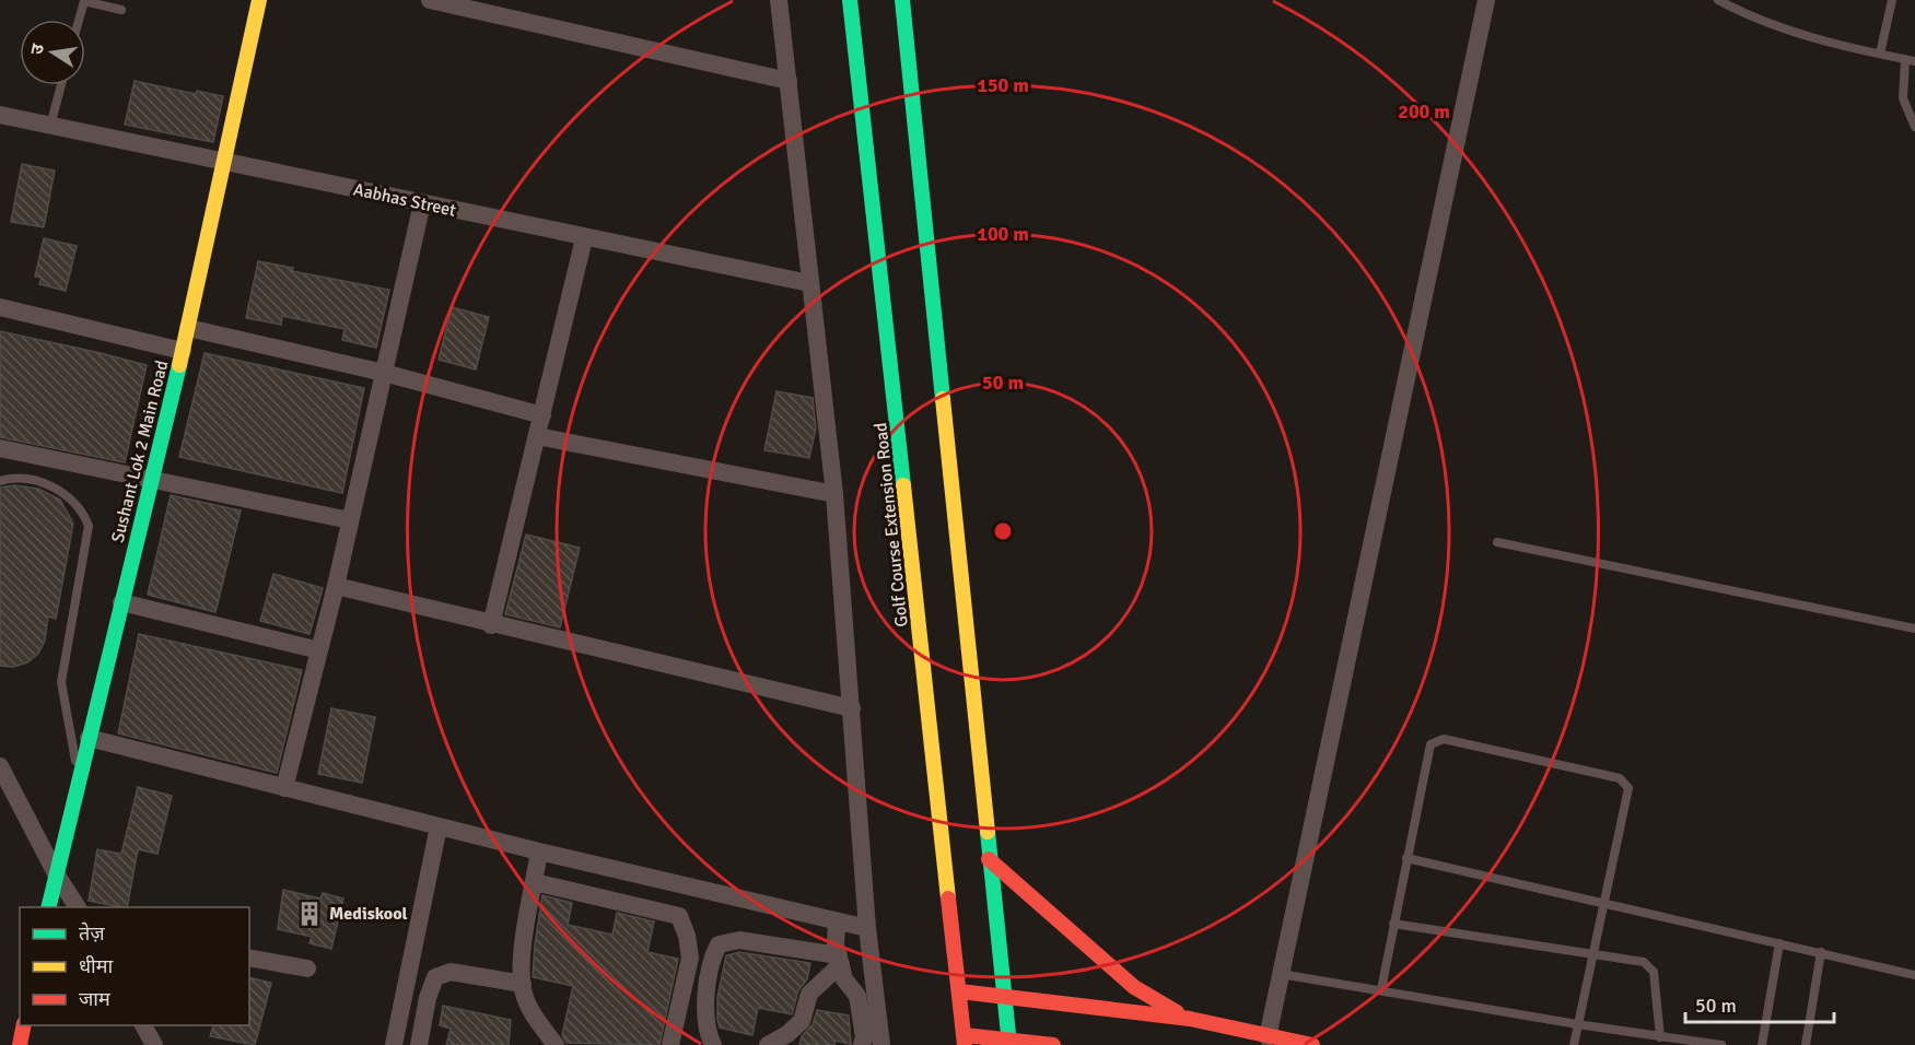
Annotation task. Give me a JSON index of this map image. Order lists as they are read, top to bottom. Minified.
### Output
{"streets":{"main road":["Sushant Lok 2 Main Road","Golf Course Extension Road"],"street":["Aabhas Street"]},"crossings":[["Aabhas Street","Sushant Lok 2 Main Road"]],"places":{"building":["Mediskool"]},"legend":["तेज़","धीमा","जाम"],"scale_bar":"50 m","north":"left","rings":["150 m","200 m","100 m","50 m"]}
